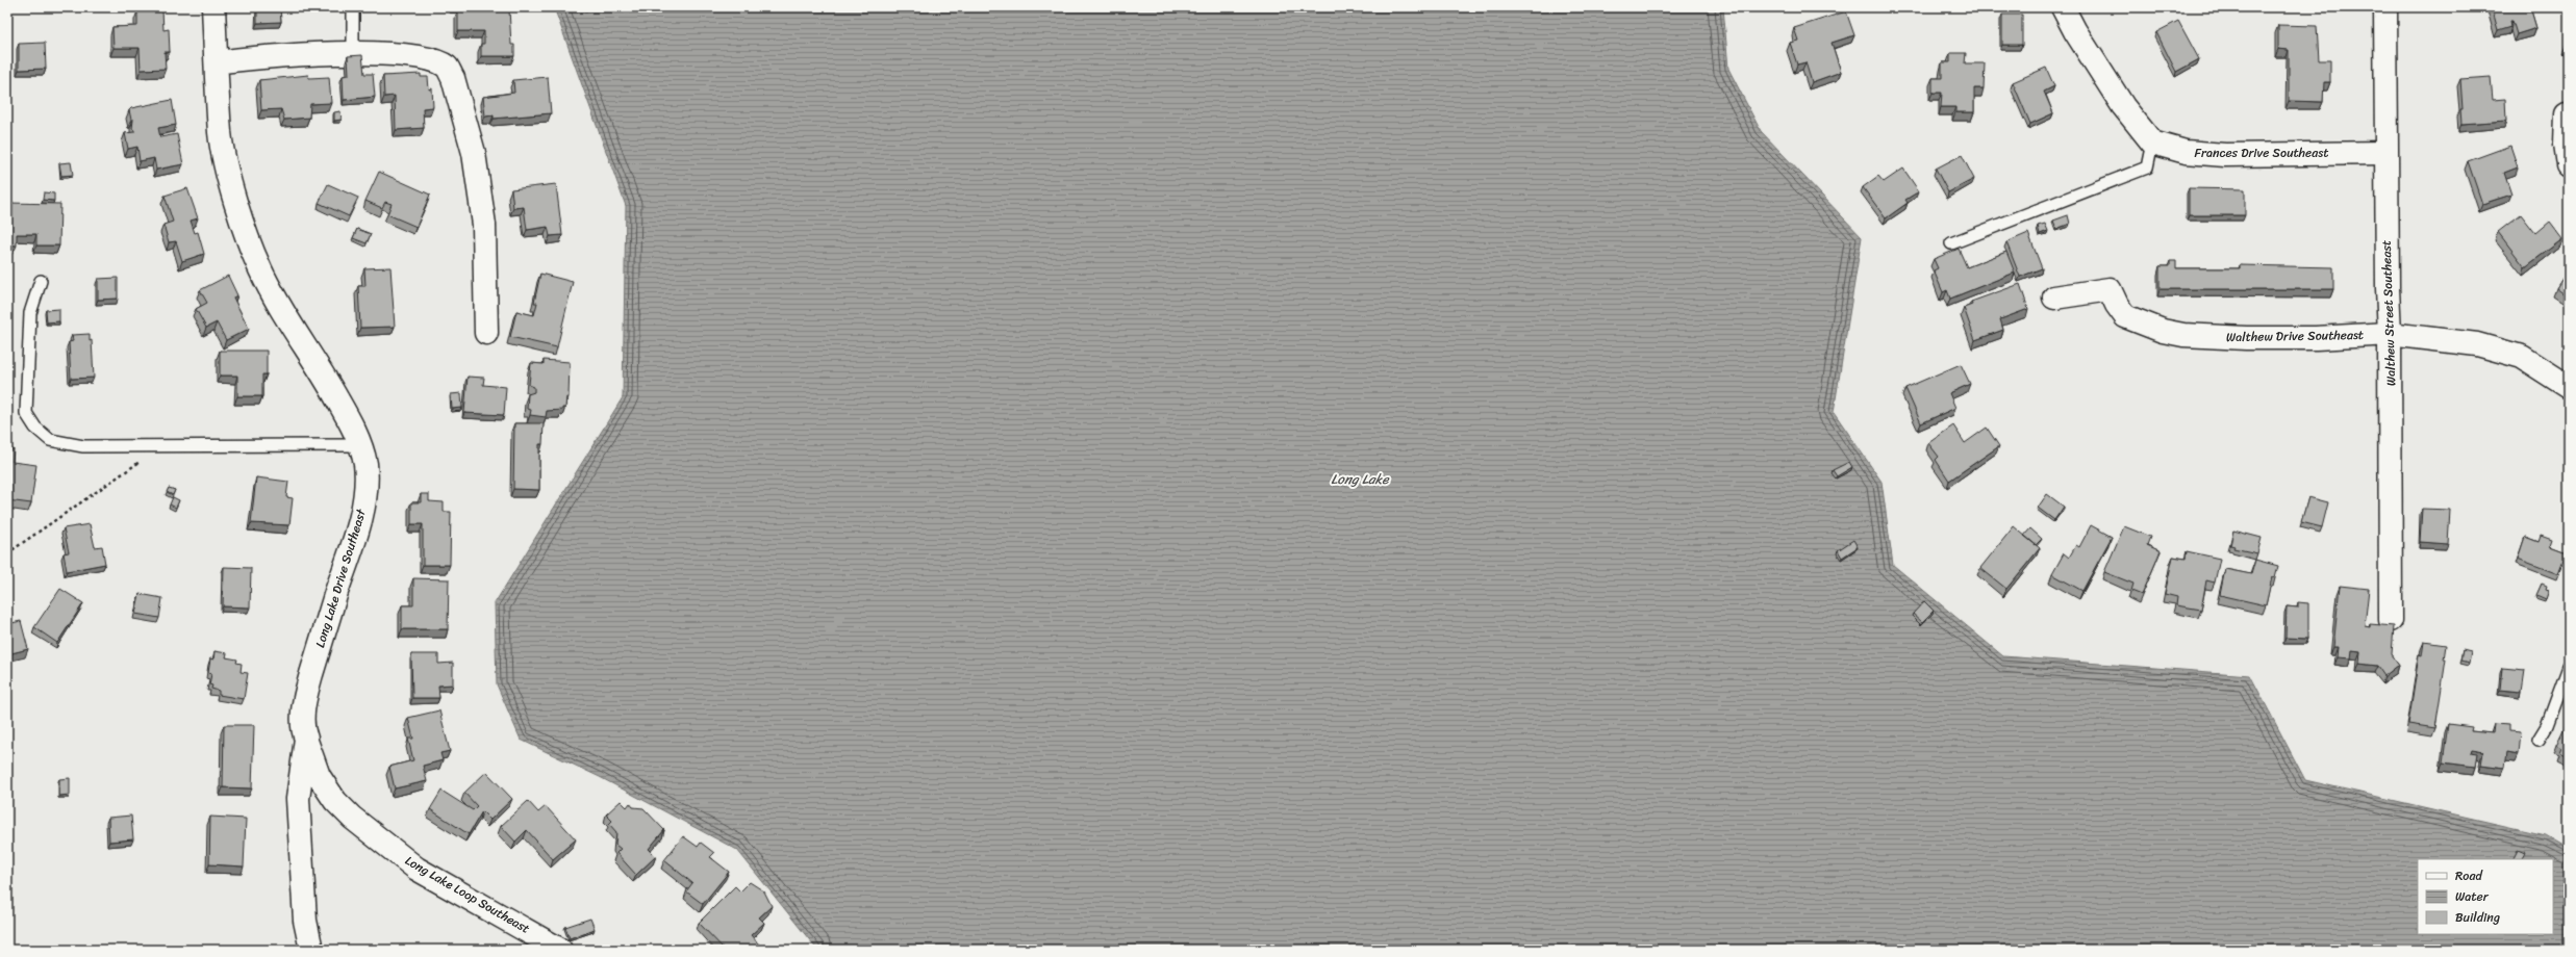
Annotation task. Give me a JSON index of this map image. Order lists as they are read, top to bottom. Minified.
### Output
{"streets":{"street":["Frances Drive Southeast","Walthew Street Southeast","Walthew Drive Southeast","Long Lake Drive Southeast","Long Lake Loop Southeast"]},"crossings":[["Frances Drive Southeast","Walthew Street Southeast"],["Walthew Street Southeast","Walthew Drive Southeast"],["Long Lake Drive Southeast","Long Lake Loop Southeast"]],"water":["Long Lake"],"legend":["Road","Water","Building"]}
